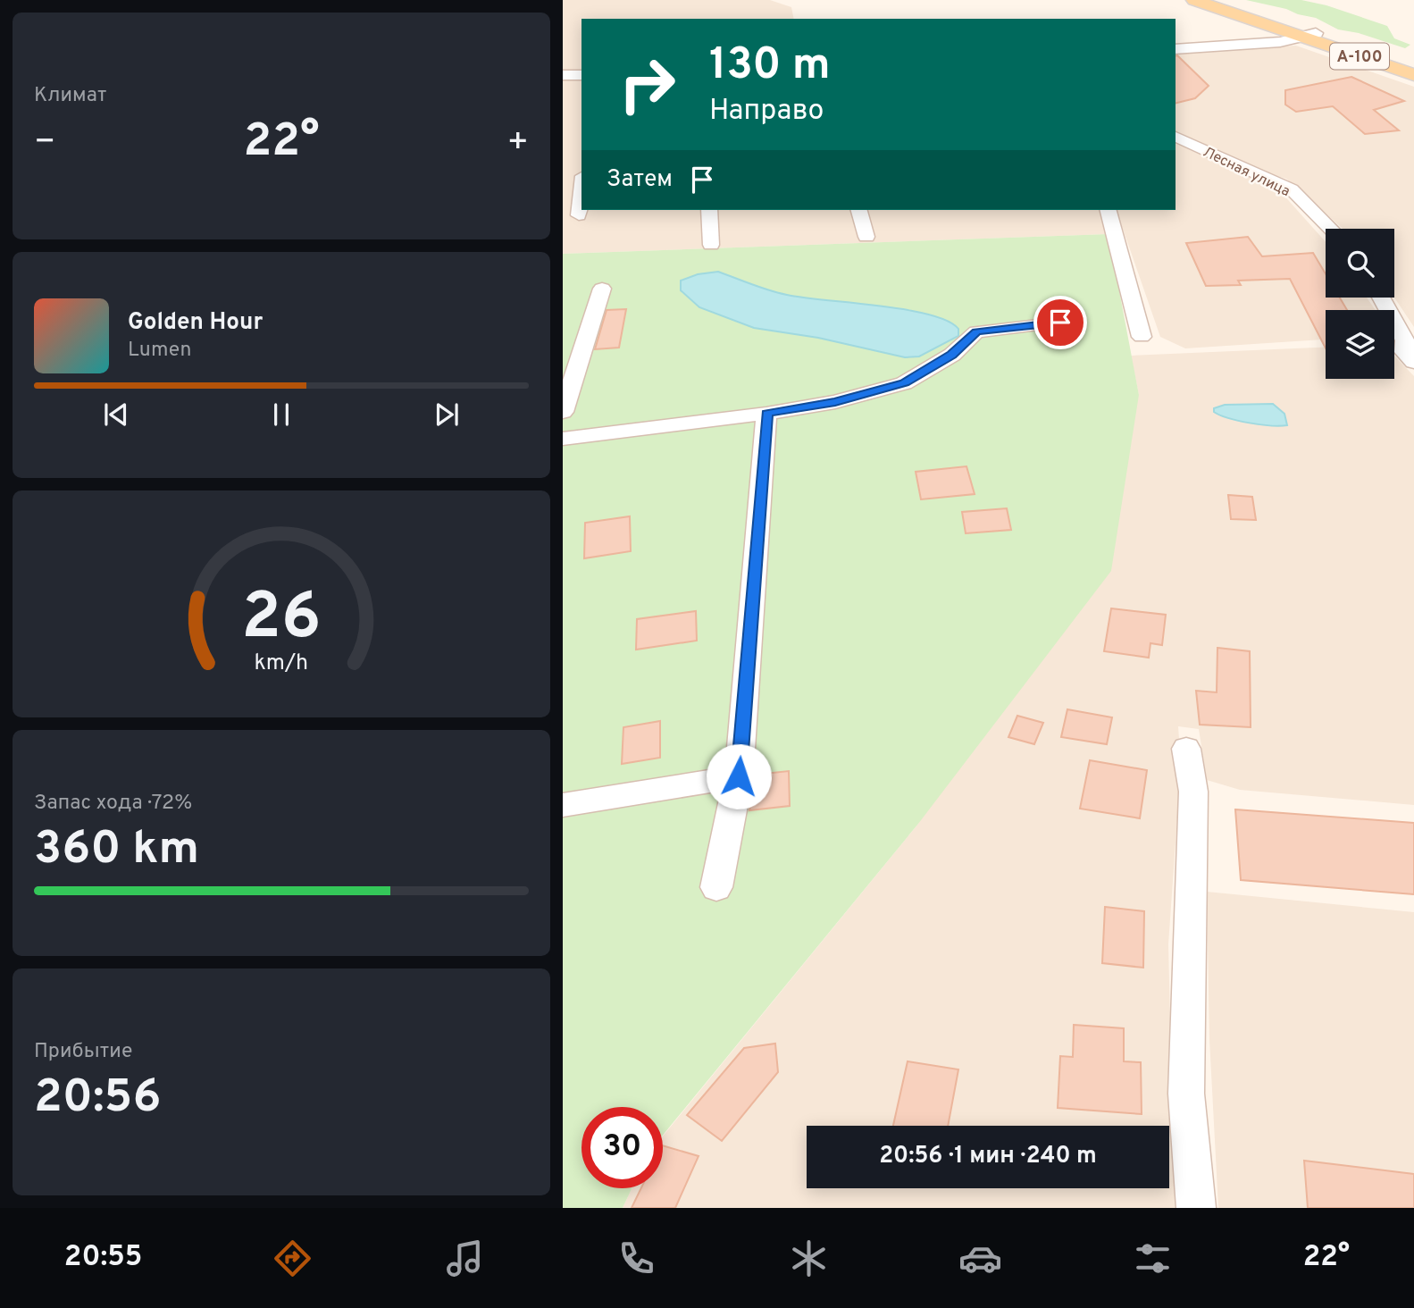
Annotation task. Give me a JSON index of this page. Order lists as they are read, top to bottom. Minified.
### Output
{"streets":{"main road":["А-100"],"street":["Лесная улица"]},"page":{"tile":["Климат",["Запас хода · 72%","360 km"],["Прибытие","20:56"]],"turn":["130 m","Направо"],"heat":["−","22°","+"],"then":"Затем","song":["Golden Hour","Lumen"],"limit":"30","trip":"20:56 · 1 мин · 240 m","tabs":["20:55","22°"],"gauge":["26","km/h"]}}
